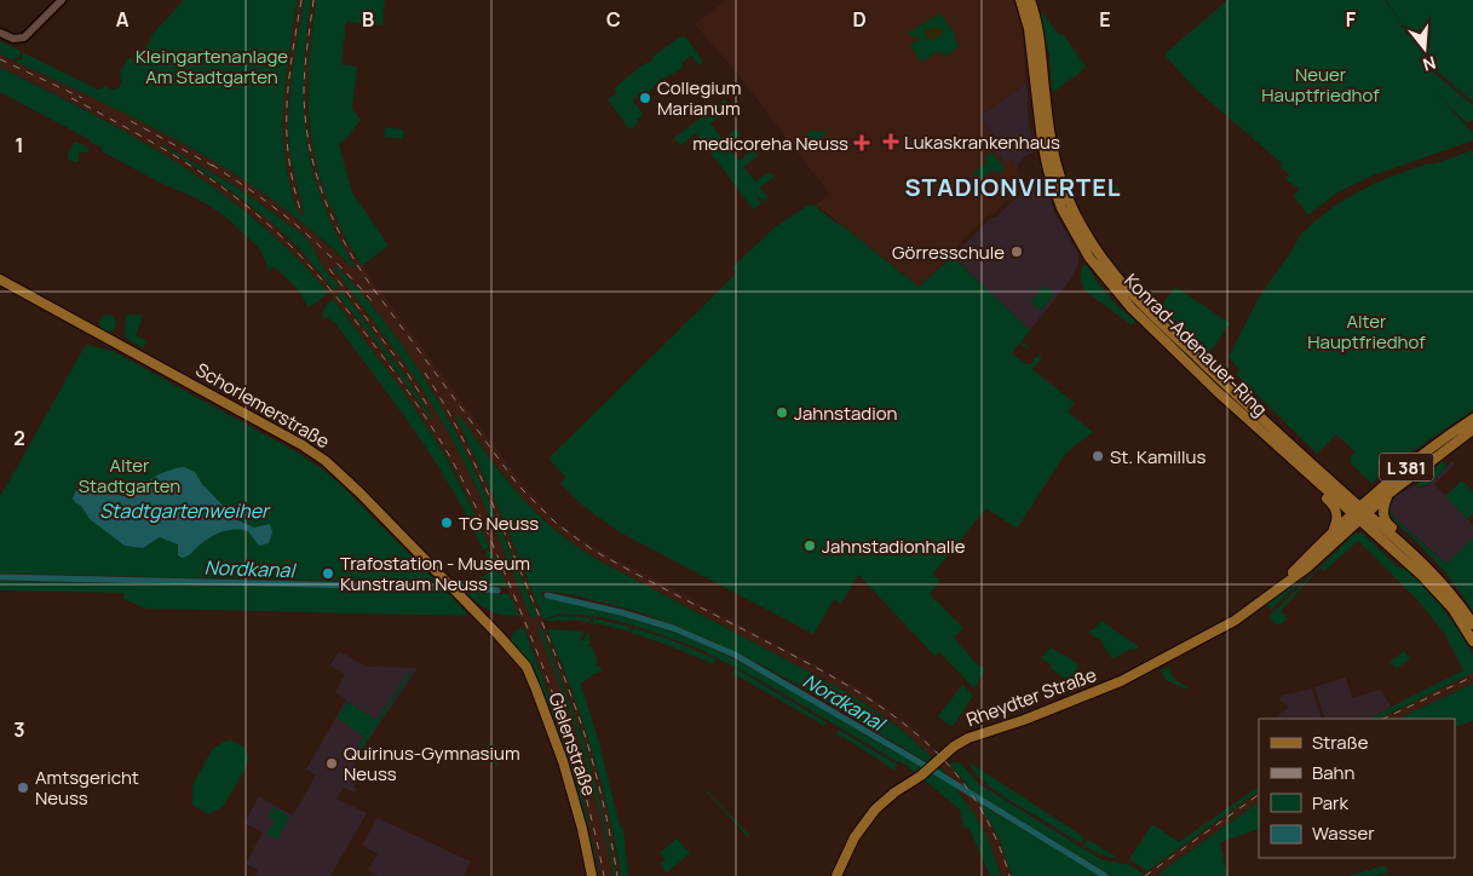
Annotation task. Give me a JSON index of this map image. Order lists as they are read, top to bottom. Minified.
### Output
{"streets":{"main road":["Konrad-Adenauer-Ring","Schorlemerstraße","L 381","Rheydter Straße","Gielenstraße"]},"crossings":[["Konrad-Adenauer-Ring","Rheydter Straße"],["Schorlemerstraße","Gielenstraße"]],"districts":["STADIONVIERTEL"],"water":["Stadtgartenweiher","Nordkanal"],"parks":["Kleingartenanlage Am Stadtgarten","Neuer Hauptfriedhof","Alter Hauptfriedhof","Alter Stadtgarten"],"places":{"other":["Collegium Marianum","Görresschule","Jahnstadion","St. Kamillus","TG Neuss","Jahnstadionhalle","Trafostation - Museum Kunstraum Neuss","Quirinus-Gymnasium Neuss","Amtsgericht Neuss"],"health":["Lukaskrankenhaus","medicoreha Neuss"]},"legend":["Straße","Bahn","Park","Wasser"],"north":"bottom","grid":{"columns":["A","B","C","D","E","F"],"rows":["1","2","3"]}}
